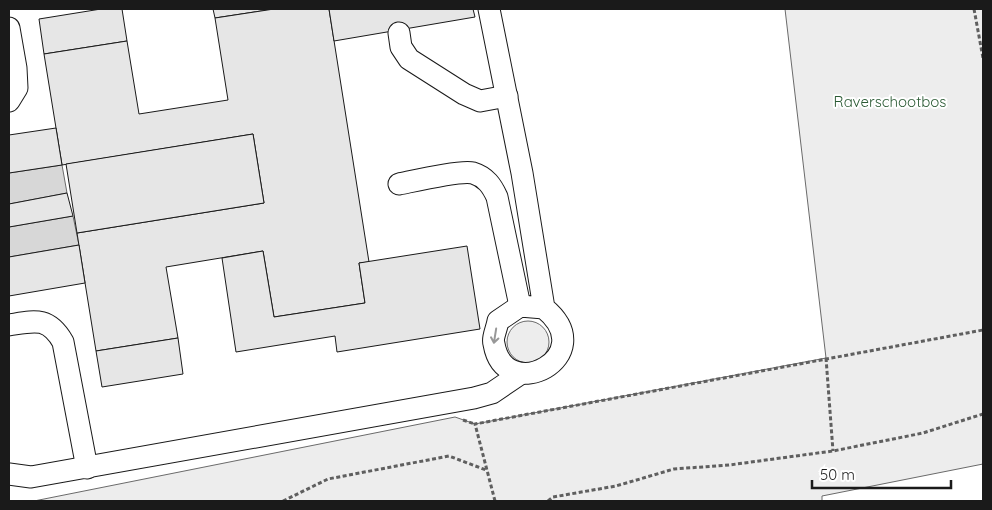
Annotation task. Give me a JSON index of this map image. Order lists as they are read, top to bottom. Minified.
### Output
{"parks":["Raverschootbos"],"scale_bar":"50 m"}
